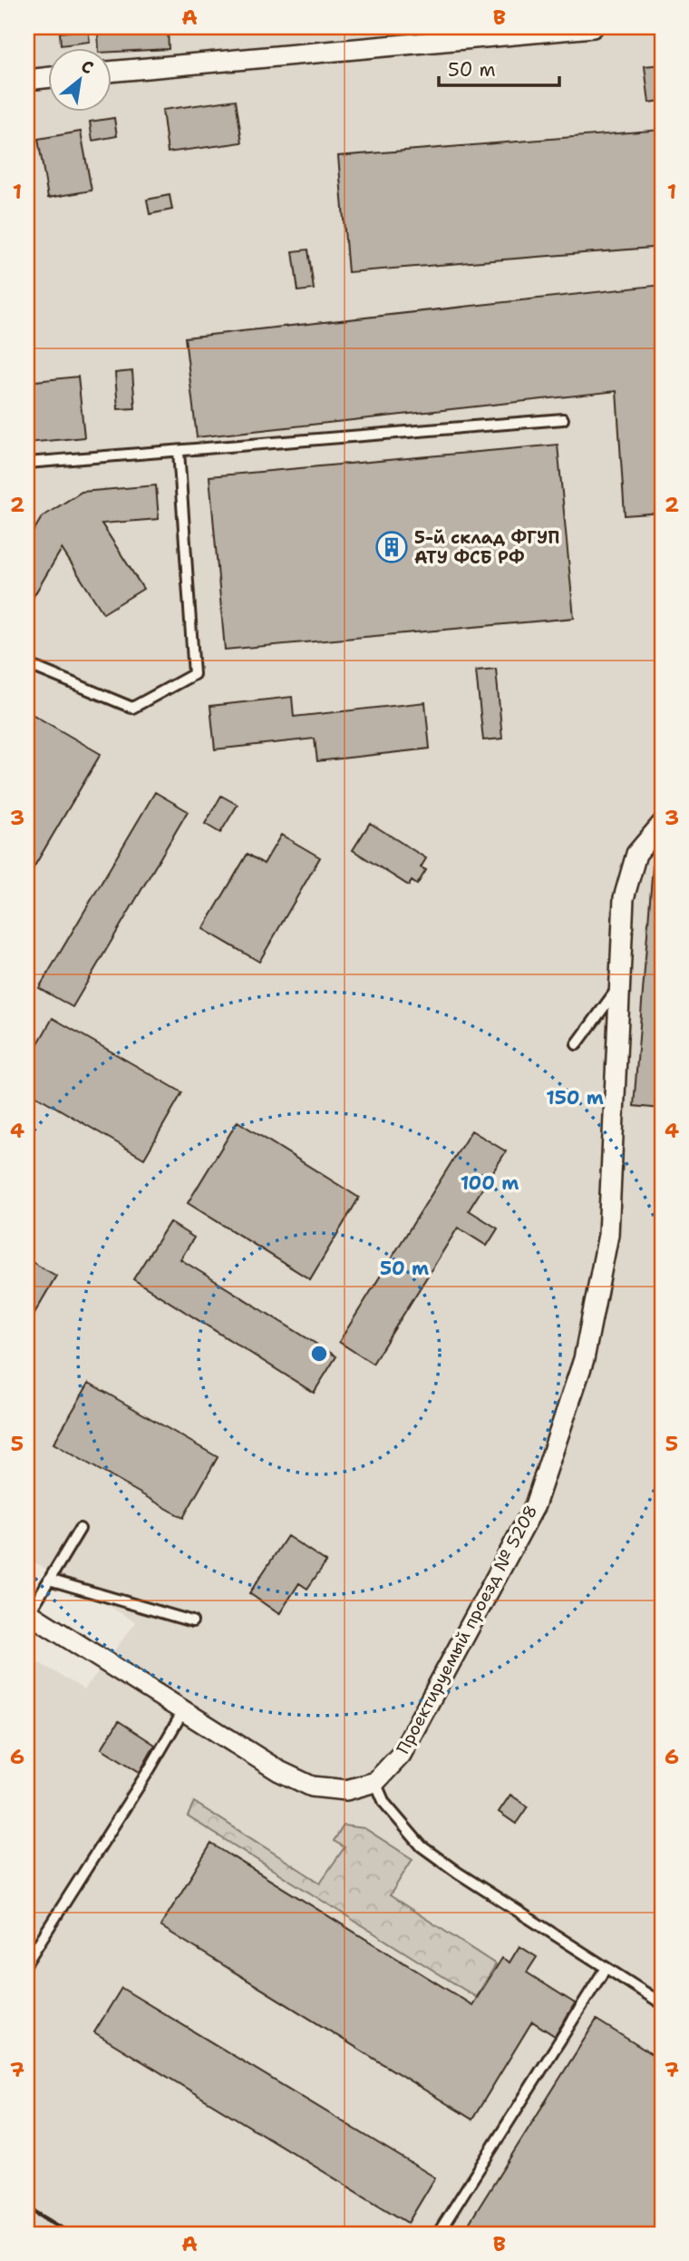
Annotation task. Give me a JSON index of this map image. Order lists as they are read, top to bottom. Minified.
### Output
{"streets":{"street":["Проектируемый проезд № 5208"]},"places":{"building":["5-й склад ФГУП АТУ ФСБ РФ"]},"scale_bar":"50 m","north":"top right","grid":{"columns":["A","B"],"rows":["1","2","3","4","5","6","7"]},"rings":["150 m","100 m","50 m"]}
